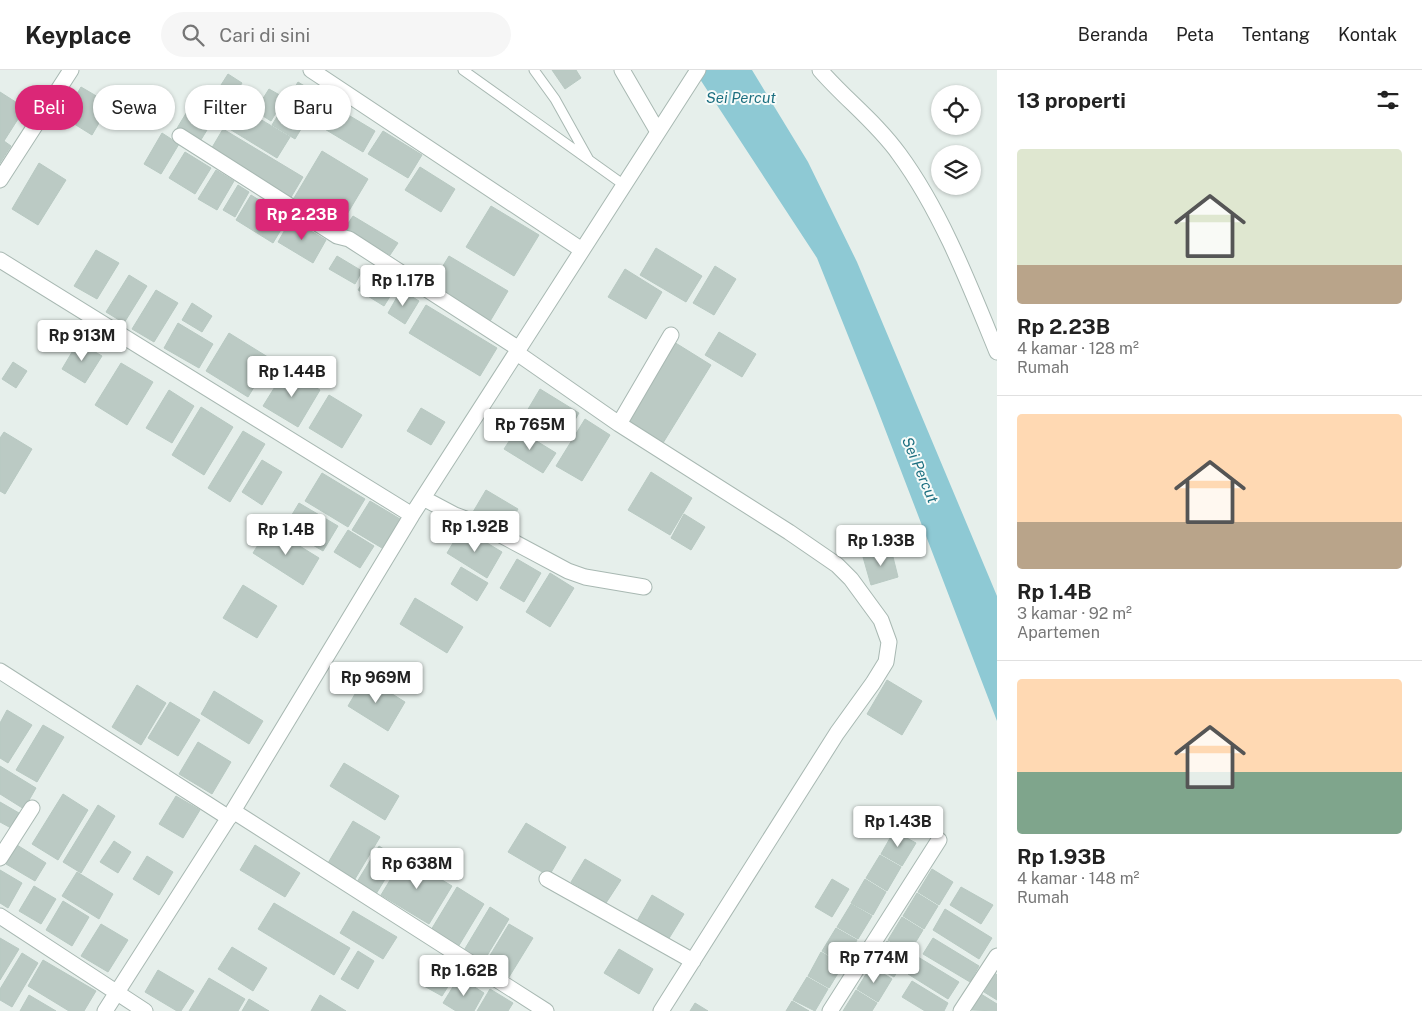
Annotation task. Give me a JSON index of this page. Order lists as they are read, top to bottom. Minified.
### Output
{"water":["Sei Percut"],"page":{"header":"Keyplace","search":"Cari di sini","nav":["Beranda","Peta","Tentang","Kontak"],"heading":"13 properti","chip":["Beli","Sewa","Filter","Baru"],"list":[{"name":"Rp 2.23B","note":"4 kamar · 128 m² · Rumah"},{"name":"Rp 1.4B","note":"3 kamar · 92 m² · Apartemen"},{"name":"Rp 1.93B","note":"4 kamar · 148 m² · Rumah"}],"price":["Rp 2.23B","Rp 1.17B","Rp 913M","Rp 1.44B","Rp 765M","Rp 1.92B","Rp 1.4B","Rp 1.93B","Rp 969M","Rp 1.43B","Rp 638M","Rp 774M","Rp 1.62B"]}}
